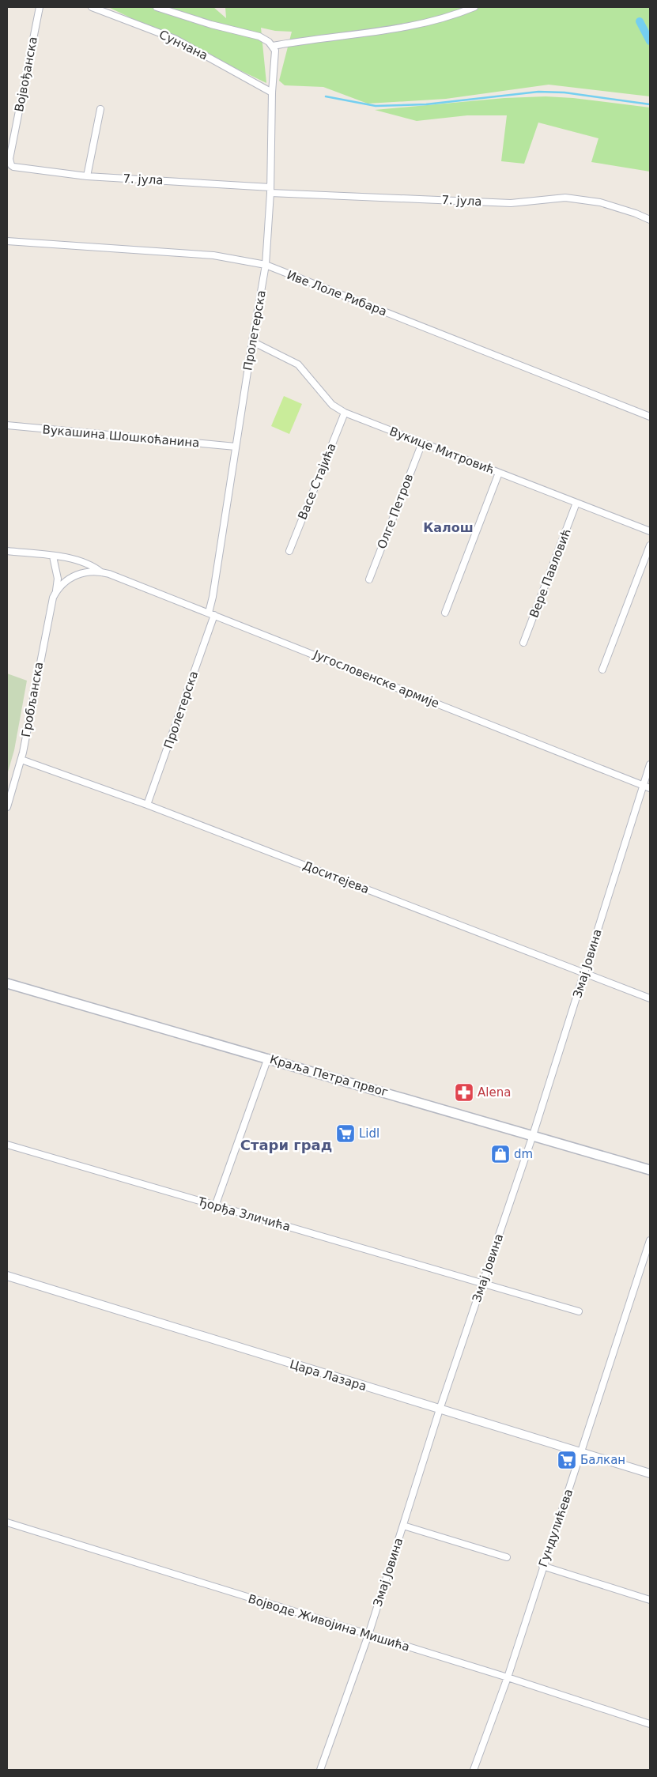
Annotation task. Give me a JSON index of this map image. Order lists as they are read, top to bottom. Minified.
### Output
{"streets":{"main road":["Краља Петра првог"],"street":["Сунчана","Војвођанска","7. јула","Иве Лоле Рибара","Пролетерска","Вукашина Шошкоћанина","Вукице Митровић","Васе Стајића","Олге Петров","Вере Павловић","Југословенске армије","Гробљанска","Доситејева","Змај Јовина","Ђорђа Зличића","Цара Лазара","Гундулићева","Војводе Живојина Мишића"]},"crossings":[["Сунчана","Пролетерска"],["Војвођанска","7. јула"],["7. јула","Пролетерска"],["Иве Лоле Рибара","Пролетерска"],["Пролетерска","Вукашина Шошкоћанина"],["Пролетерска","Вукице Митровић"],["Пролетерска","Југословенске армије"],["Пролетерска","Доситејева"],["Вукице Митровић","Васе Стајића"],["Вукице Митровић","Олге Петров"],["Вукице Митровић","Вере Павловић"],["Југословенске армије","Гробљанска"],["Југословенске армије","Змај Јовина"],["Гробљанска","Доситејева"],["Доситејева","Змај Јовина"],["Змај Јовина","Краља Петра првог"],["Змај Јовина","Ђорђа Зличића"],["Змај Јовина","Цара Лазара"],["Змај Јовина","Војводе Живојина Мишића"],["Цара Лазара","Гундулићева"],["Гундулићева","Војводе Живојина Мишића"]],"districts":["Калош","Стари град"],"places":{"pharmacy":["Alena"],"supermarket":["Lidl","Балкан"],"shop":["dm"]}}
